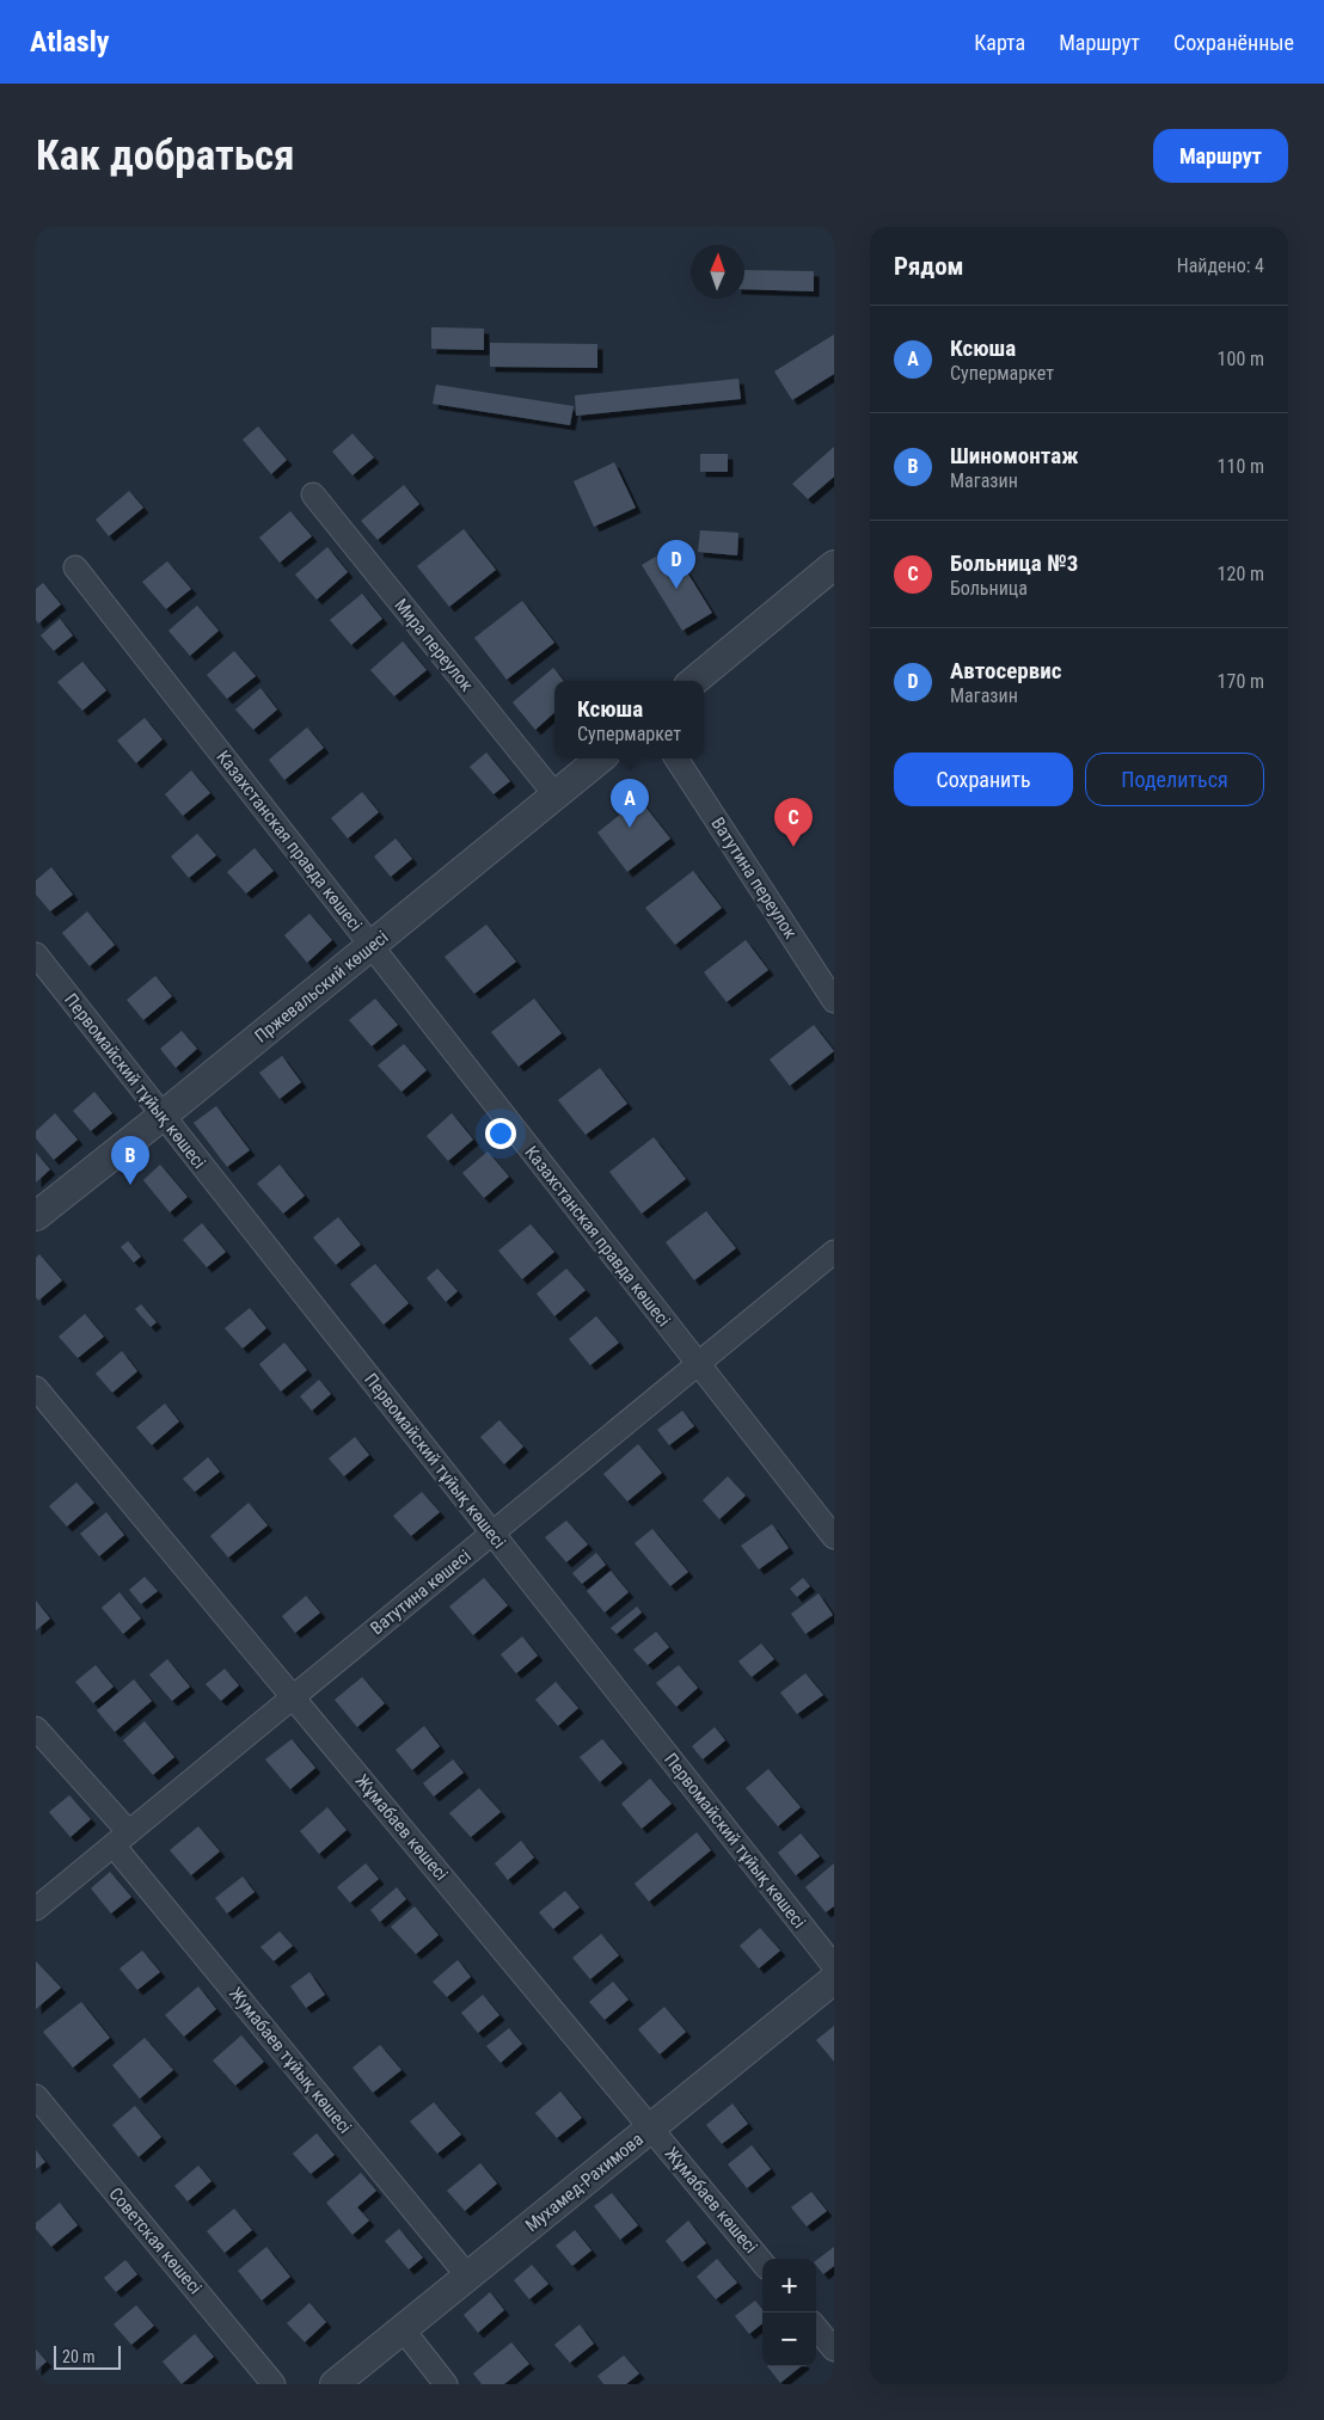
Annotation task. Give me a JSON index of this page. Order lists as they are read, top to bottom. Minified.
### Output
{"streets":{"street":["Мира переулок","Казахстанская правда көшесі","Ватутина переулок","Пржевальский көшесі","Первомайский тұйық көшесі","Ватутина көшесі","Жұмабаев көшесі","Жумабаев тұйық көшесі","Мухамед-Рахимова","Советская көшесі"]},"crossings":[["Мира переулок","Пржевальский көшесі"],["Казахстанская правда көшесі","Пржевальский көшесі"],["Казахстанская правда көшесі","Ватутина көшесі"],["Пржевальский көшесі","Первомайский тұйық көшесі"],["Первомайский тұйық көшесі","Ватутина көшесі"],["Ватутина көшесі","Жұмабаев көшесі"],["Ватутина көшесі","Жумабаев тұйық көшесі"],["Жұмабаев көшесі","Мухамед-Рахимова"],["Жумабаев тұйық көшесі","Мухамед-Рахимова"]],"scale_bar":"20 m","north":"top","page":{"header":"Atlasly","nav":["Карта","Маршрут","Сохранённые"],"buttons":["Маршрут",["Сохранить","Поделиться"]],"title":"Как добраться","heading":["Рядом","Найдено: 4"],"list":[{"mark":"A","name":"Ксюша","note":"Супермаркет","value":"100 m"},{"mark":"B","name":"Шиномонтаж","note":"Магазин","value":"110 m"},{"mark":"C","name":"Больница №3","note":"Больница","value":"120 m"},{"mark":"D","name":"Автосервис","note":"Магазин","value":"170 m"}],"pins":["D","A","C","B"],"popup":["Ксюша","Супермаркет"],"map_buttons":["+","−"],"scale":"20 m"}}
